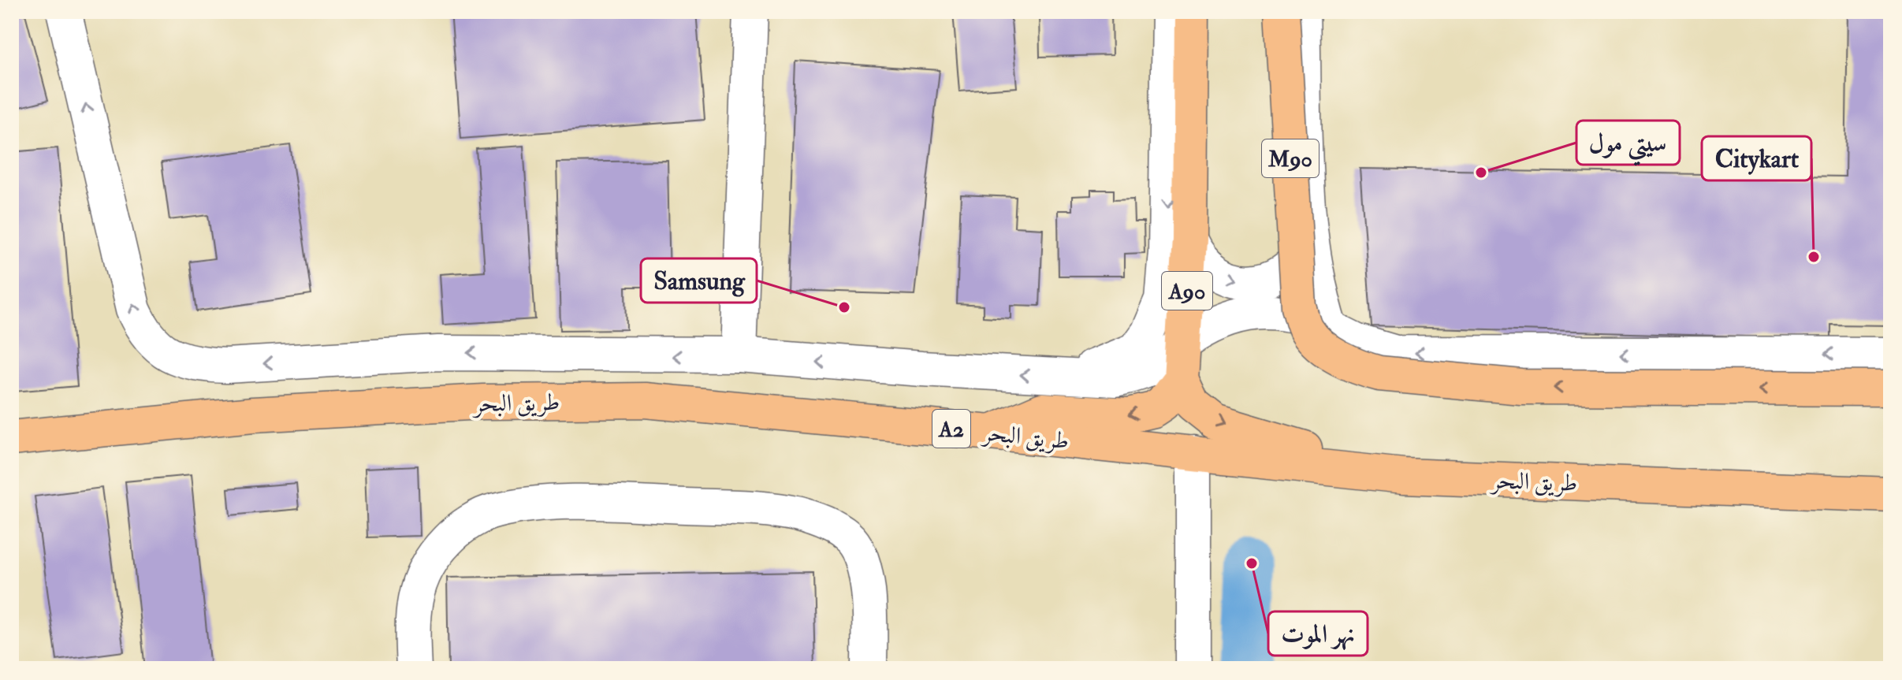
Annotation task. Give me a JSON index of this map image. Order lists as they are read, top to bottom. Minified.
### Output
{"streets":{"highway":["M90","A90","طريق البحر","A2"]},"places":["سيتي مول","Citykart","Samsung","نهر الموت"]}
